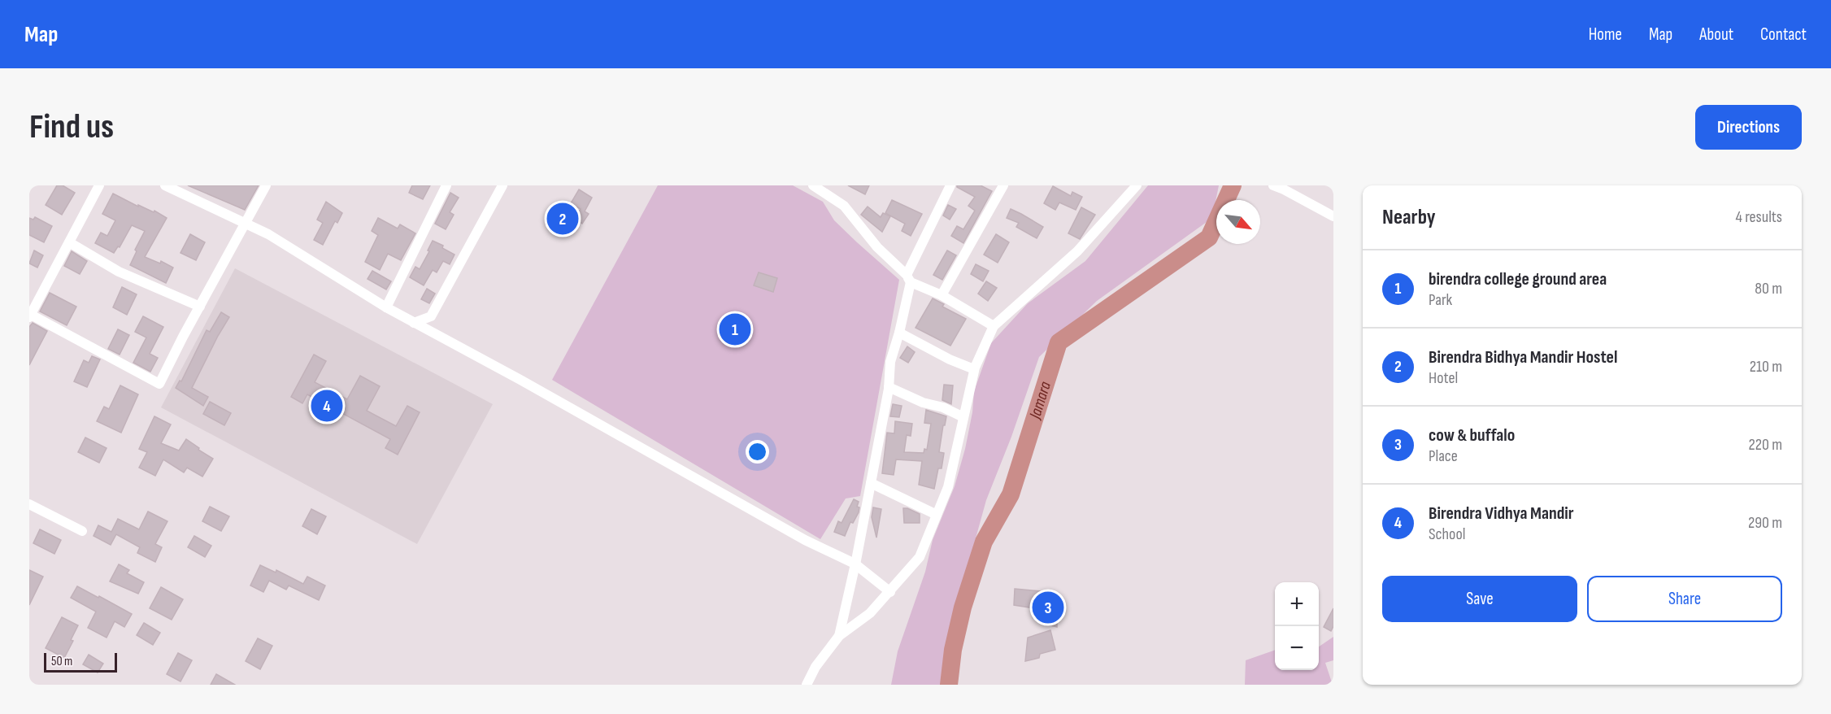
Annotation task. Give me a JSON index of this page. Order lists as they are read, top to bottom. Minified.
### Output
{"water":["Jamara"],"scale_bar":"50 m","north":"bottom right","page":{"header":"Map","nav":["Home","Map","About","Contact"],"buttons":["Directions",["Save","Share"]],"title":"Find us","heading":["Nearby","4 results"],"pins":["2","1","4","3"],"list":[{"mark":"1","name":"birendra college ground area","note":"Park","value":"80 m"},{"mark":"2","name":"Birendra Bidhya Mandir Hostel","note":"Hotel","value":"210 m"},{"mark":"3","name":"cow & buffalo","note":"Place","value":"220 m"},{"mark":"4","name":"Birendra Vidhya Mandir","note":"School","value":"290 m"}],"map_buttons":["+","−"],"scale":"50 m"}}
